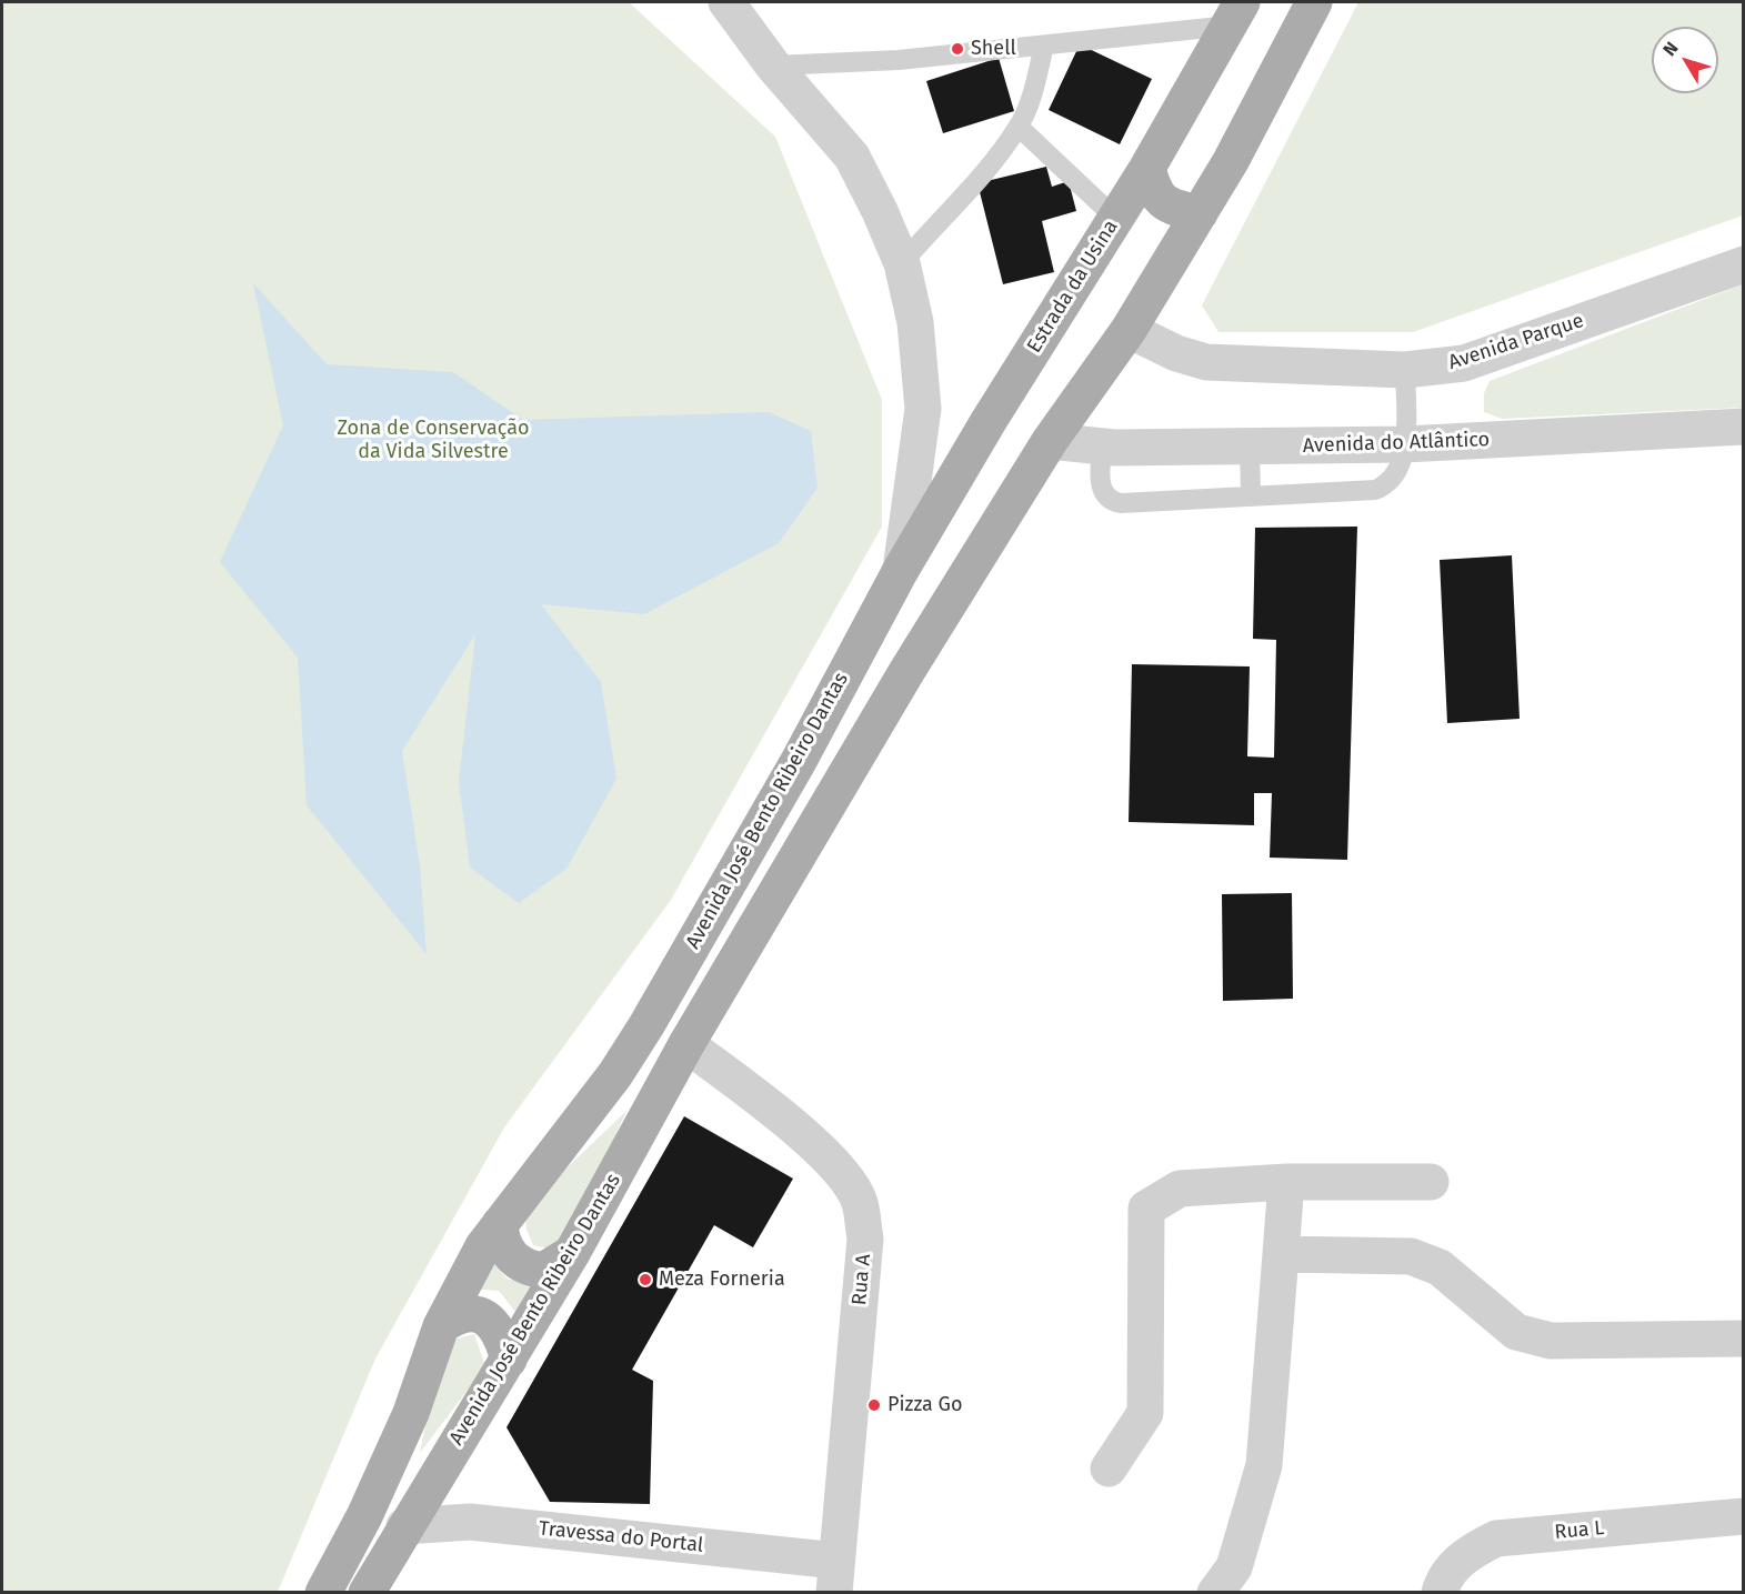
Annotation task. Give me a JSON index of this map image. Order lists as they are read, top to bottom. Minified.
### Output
{"streets":{"main road":["Estrada da Usina","Avenida José Bento Ribeiro Dantas"],"street":["Avenida Parque","Avenida do Atlântico","Rua A","Rua L","Travessa do Portal"]},"crossings":[["Estrada da Usina","Avenida José Bento Ribeiro Dantas"],["Avenida do Atlântico","Avenida José Bento Ribeiro Dantas"],["Avenida José Bento Ribeiro Dantas","Rua A"],["Avenida José Bento Ribeiro Dantas","Travessa do Portal"],["Rua A","Travessa do Portal"]],"parks":["Zona de Conservação da Vida Silvestre"],"places":["Shell","Meza Forneria","Pizza Go"],"north":"top left"}
